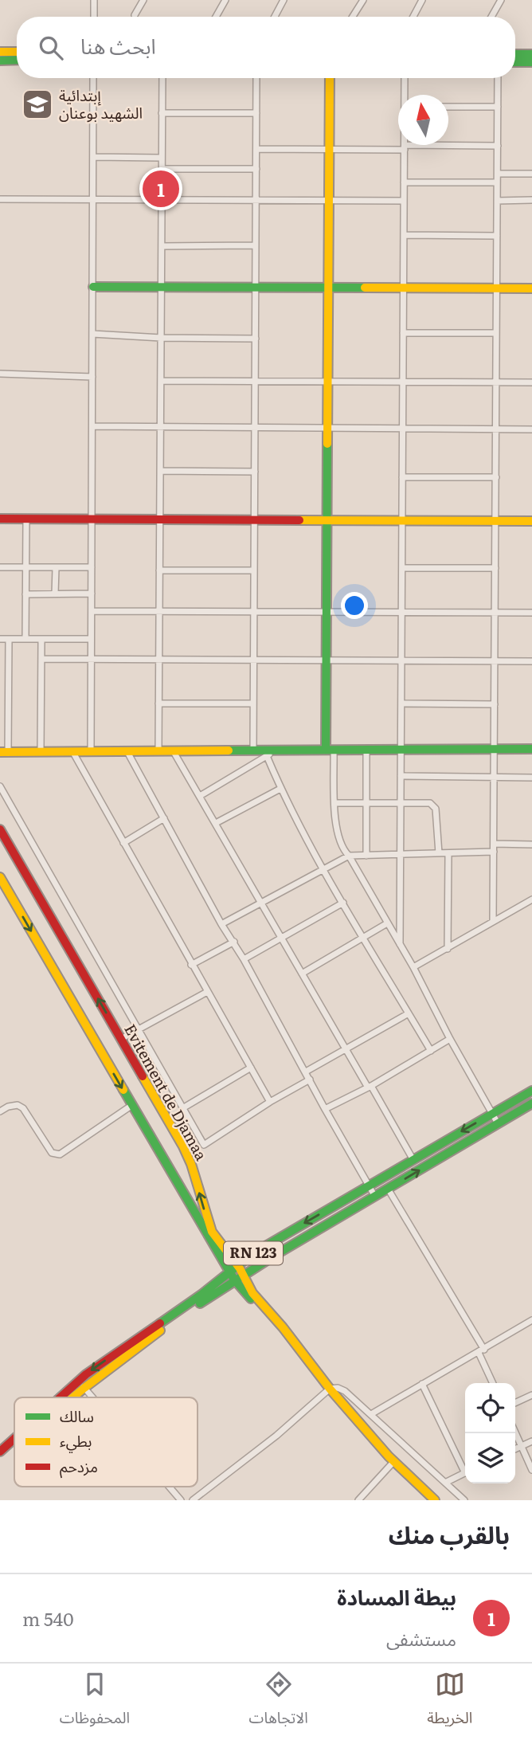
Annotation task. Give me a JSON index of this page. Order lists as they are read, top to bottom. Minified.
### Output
{"streets":{"main road":["Evitement de Djamaa","RN 123"]},"crossings":[["Evitement de Djamaa","RN 123"]],"places":{"school or university":["إبتدائية الشهيد بوعنان"]},"legend":["سالك","بطيء","مزدحم"],"north":"top","page":{"search":"ابحث هنا","pins":"1","heading":"بالقرب منك","list":[{"mark":"1","name":"بيطة المسادة","note":"مستشفى","value":"540 m"}],"nav":["الخريطة","الاتجاهات","المحفوظات"]}}
